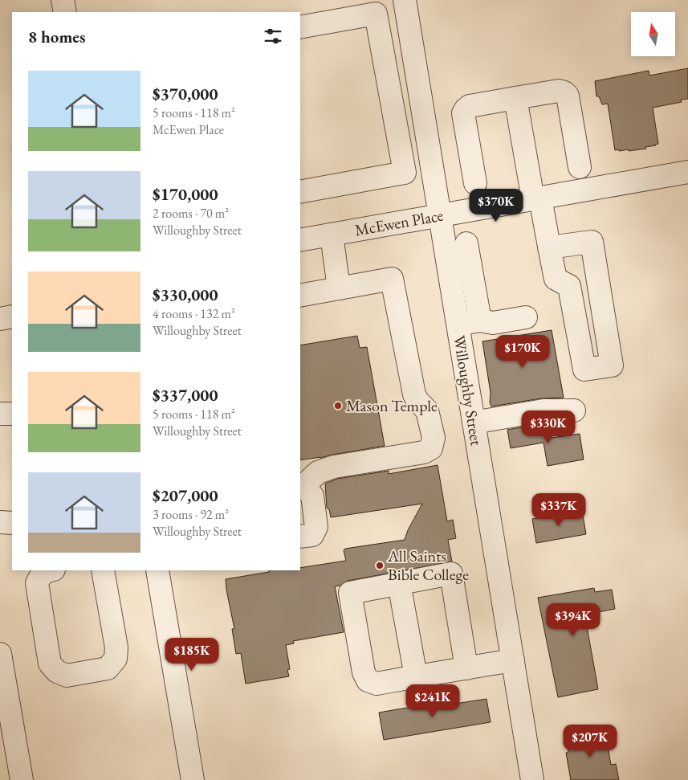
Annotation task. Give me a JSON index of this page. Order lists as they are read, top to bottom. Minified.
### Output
{"streets":{"street":["McEwen Place","Willoughby Street"]},"crossings":[["McEwen Place","Willoughby Street"]],"places":["Mason Temple","All Saints Bible College"],"north":"top","page":{"heading":"8 homes","list":[{"name":"$370,000","note":"5 rooms · 118 m² · McEwen Place"},{"name":"$170,000","note":"2 rooms · 70 m² · Willoughby Street"},{"name":"$330,000","note":"4 rooms · 132 m² · Willoughby Street"},{"name":"$337,000","note":"5 rooms · 118 m² · Willoughby Street"},{"name":"$207,000","note":"3 rooms · 92 m² · Willoughby Street"}],"price":["$370K","$170K","$330K","$337K","$394K","$185K","$241K","$207K"]}}
